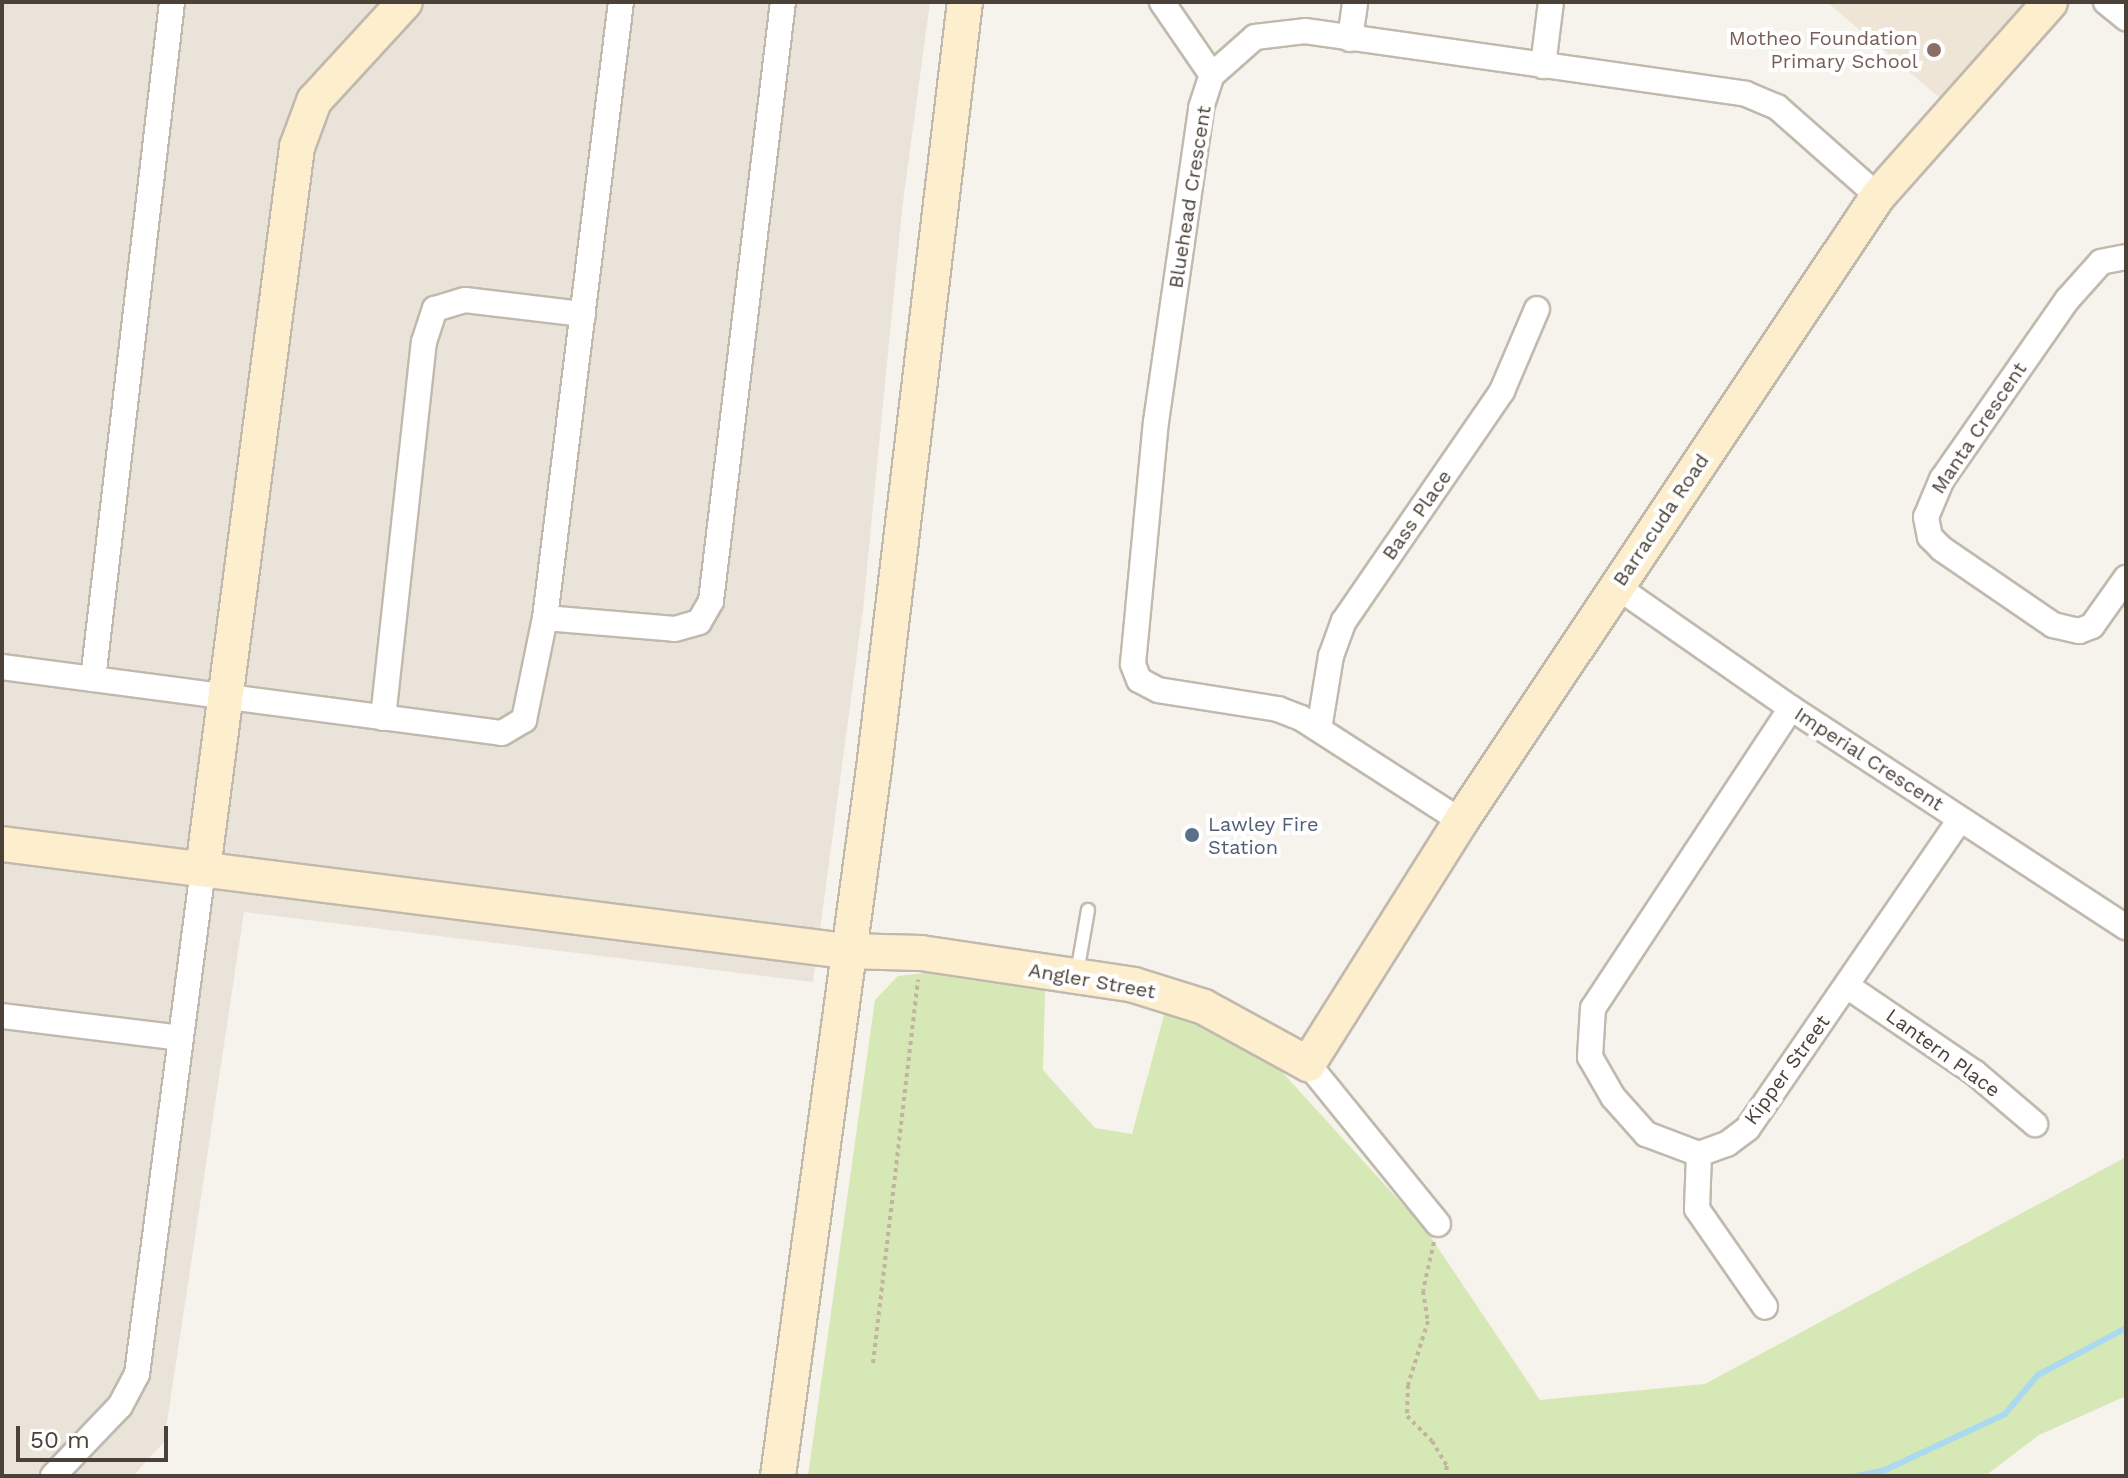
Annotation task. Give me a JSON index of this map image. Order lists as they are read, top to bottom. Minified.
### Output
{"streets":{"street":["Bluehead Crescent","Manta Crescent","Bass Place","Barracuda Road","Imperial Crescent","Angler Street","Lantern Place","Kipper Street"]},"crossings":[["Bluehead Crescent","Bass Place"],["Bluehead Crescent","Barracuda Road"],["Barracuda Road","Imperial Crescent"],["Barracuda Road","Angler Street"],["Imperial Crescent","Kipper Street"],["Lantern Place","Kipper Street"]],"places":["Motheo Foundation Primary School","Lawley Fire Station"],"scale_bar":"50 m"}
